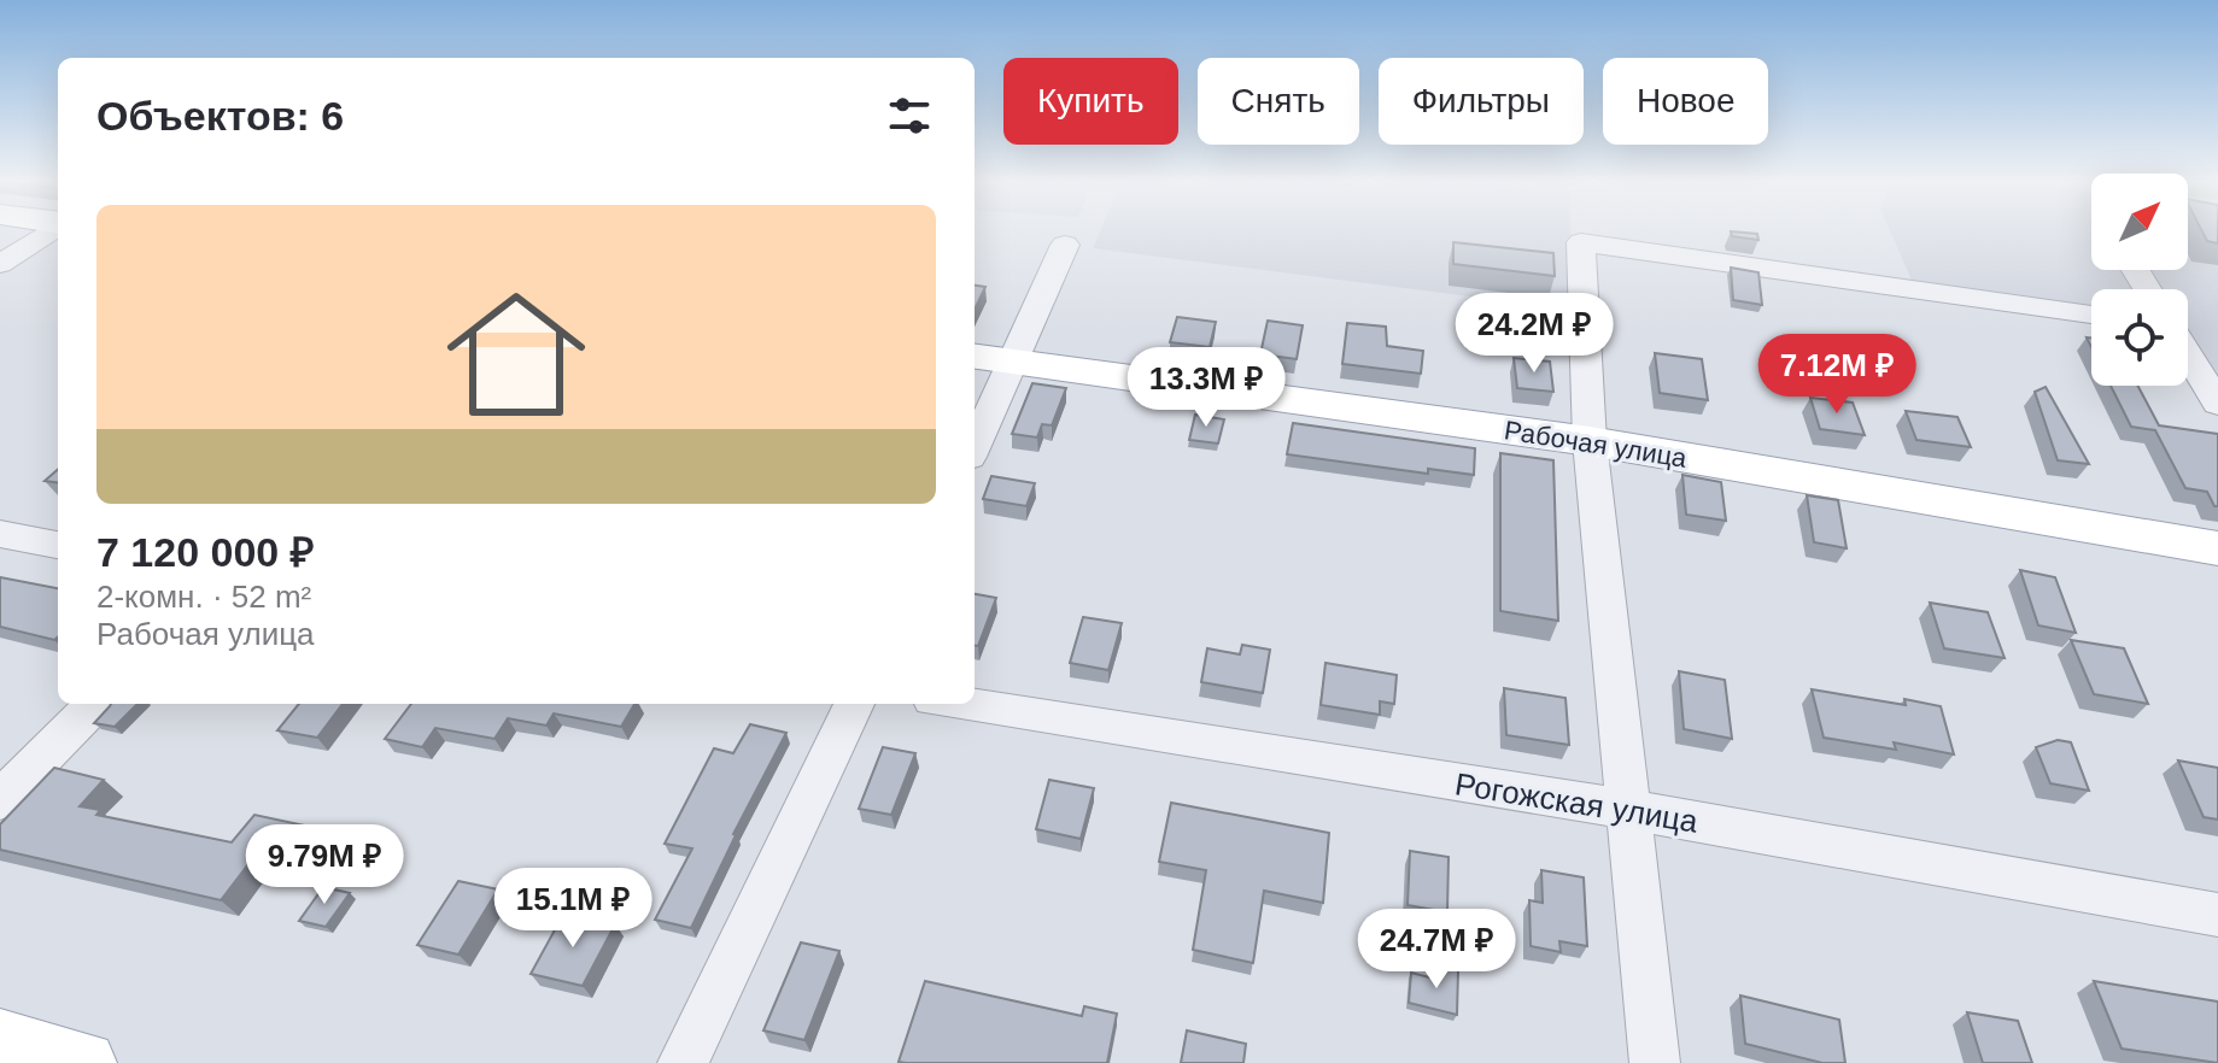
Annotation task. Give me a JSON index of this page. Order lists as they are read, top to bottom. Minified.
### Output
{"streets":{"main road":["Рабочая улица"],"street":["Рогожская улица"]},"north":"top right","page":{"chip":["Купить","Снять","Фильтры","Новое"],"heading":"Объектов: 6","list":[{"name":"7 120 000 ₽","note":"2-комн. · 52 m² · Рабочая улица"}],"price":["24.2M ₽","7.12M ₽","13.3M ₽","9.79M ₽","15.1M ₽","24.7M ₽"]}}
